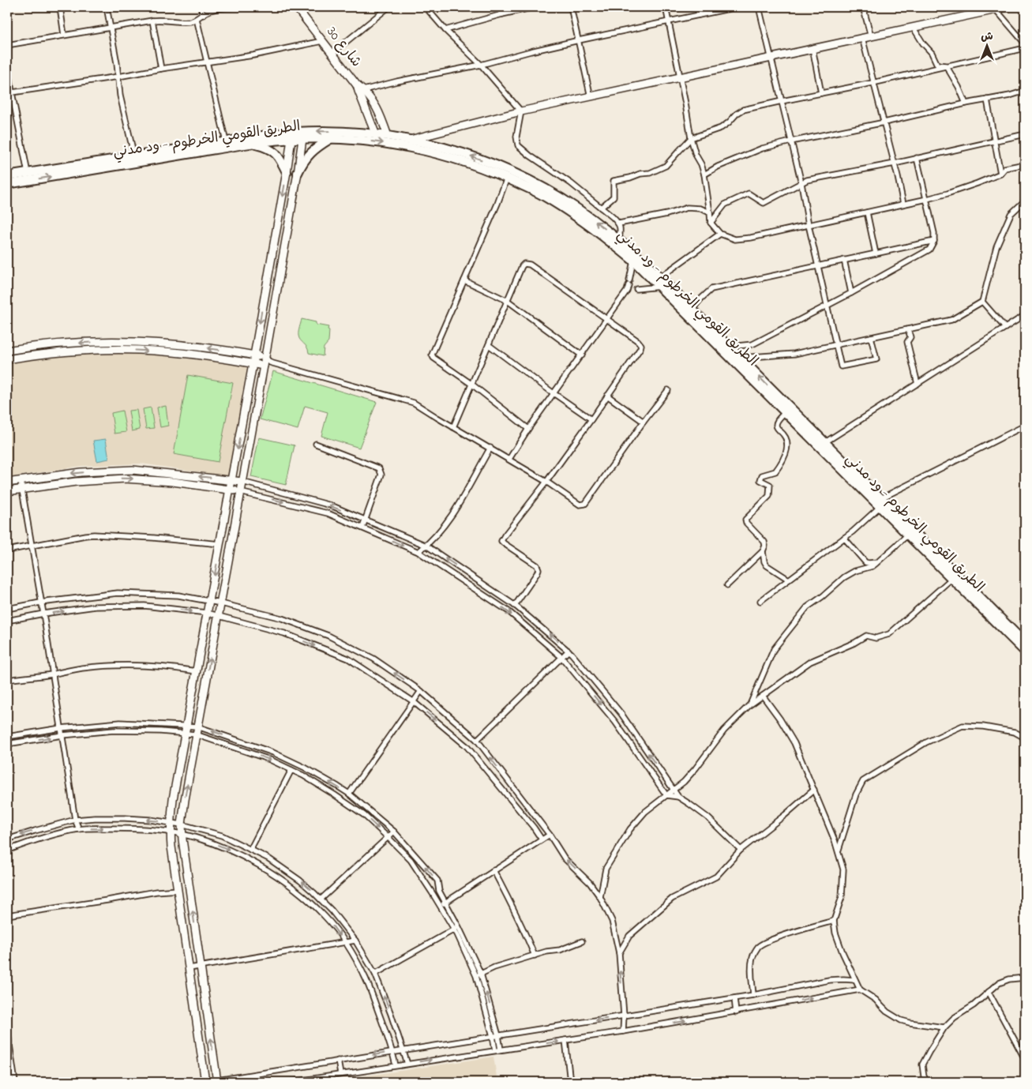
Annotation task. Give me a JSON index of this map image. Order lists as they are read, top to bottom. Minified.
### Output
{"streets":{"highway":["الطريق القومي الخرطوم - ود مدني"],"street":["شارع 30"]},"crossings":[["شارع 30","الطريق القومي الخرطوم - ود مدني"]],"north":"top"}
